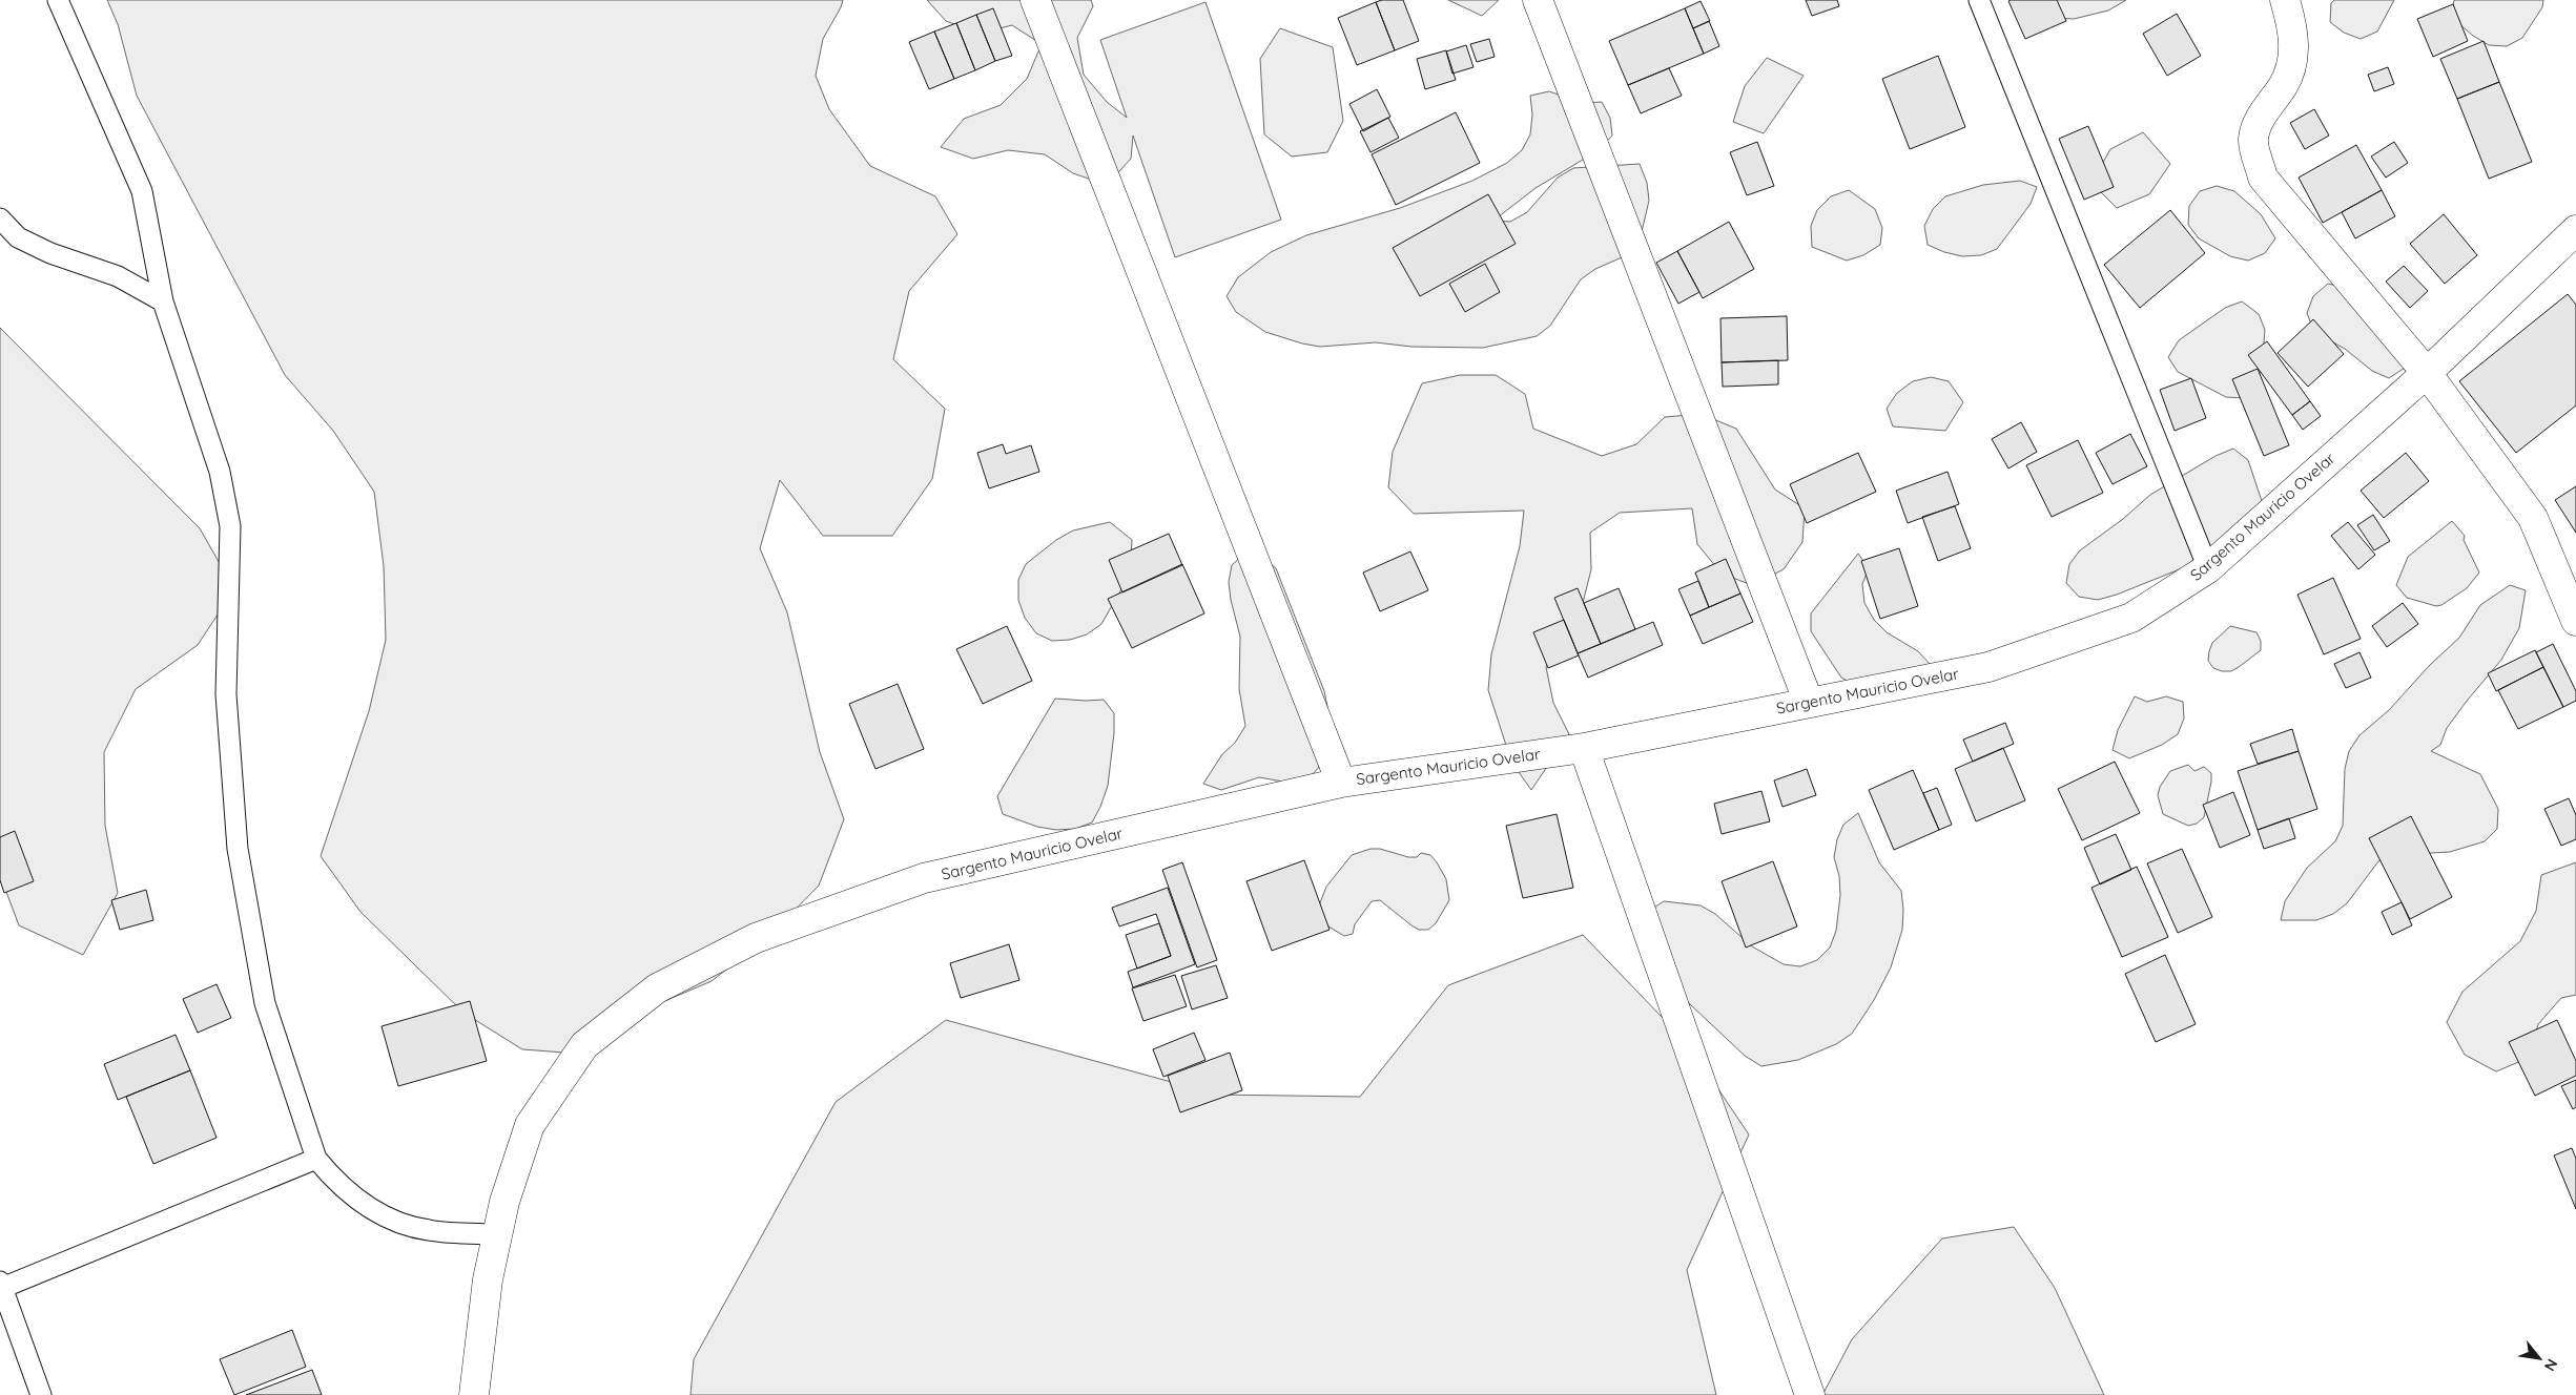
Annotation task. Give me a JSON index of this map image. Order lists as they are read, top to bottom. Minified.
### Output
{"streets":{"street":["Sargento Mauricio Ovelar"]},"north":"bottom right"}
